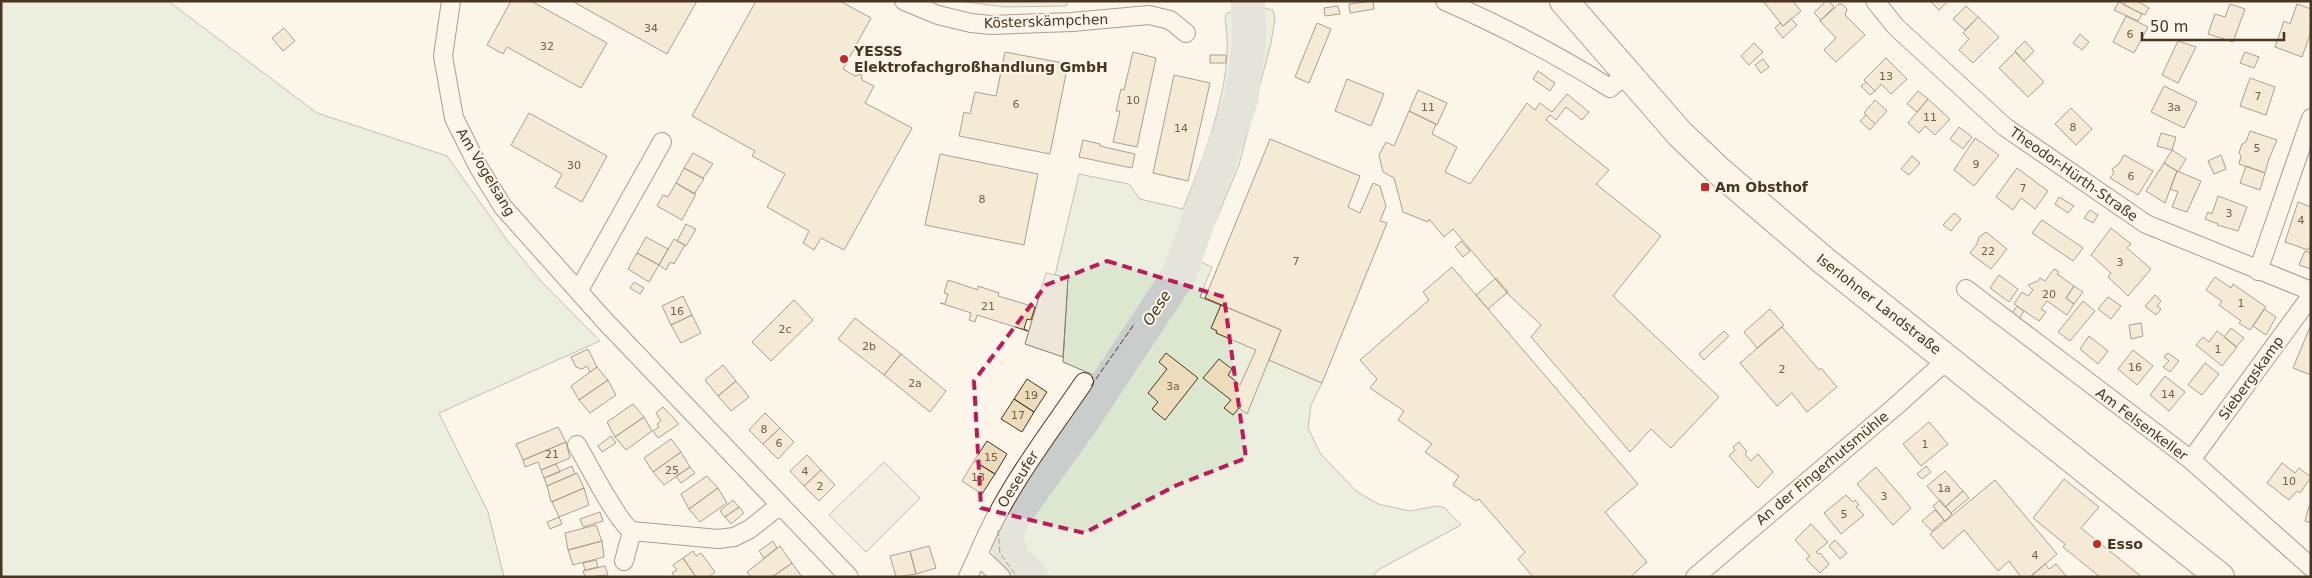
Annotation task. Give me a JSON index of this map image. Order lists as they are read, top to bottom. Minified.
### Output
{"streets":{"main road":["Iserlohner Landstraße"],"street":["Kösterskämpchen","Am Vogelsang","Theodor-Hürth-Straße","Siebergskamp","Am Felsenkeller","An der Fingerhutsmühle","Oeseufer"]},"crossings":[["Iserlohner Landstraße","An der Fingerhutsmühle"],["Siebergskamp","Am Felsenkeller"]],"water":["Oese"],"places":{"other":["YESSS Elektrofachgroßhandlung GmbH","Esso"],"transit":["Am Obsthof"]},"house_numbers":["34","6","32","13","7","10","6","11","3a","11","8","14","5","9","30","6","7","8","3","4","22","7","3","20","1","21","16","2c","2b","1","16","2","2a","3a","14","19","17","8","6","1","21","15","25","4","13","10","2","1a","3","5","4"],"scale_bar":"50 m"}
